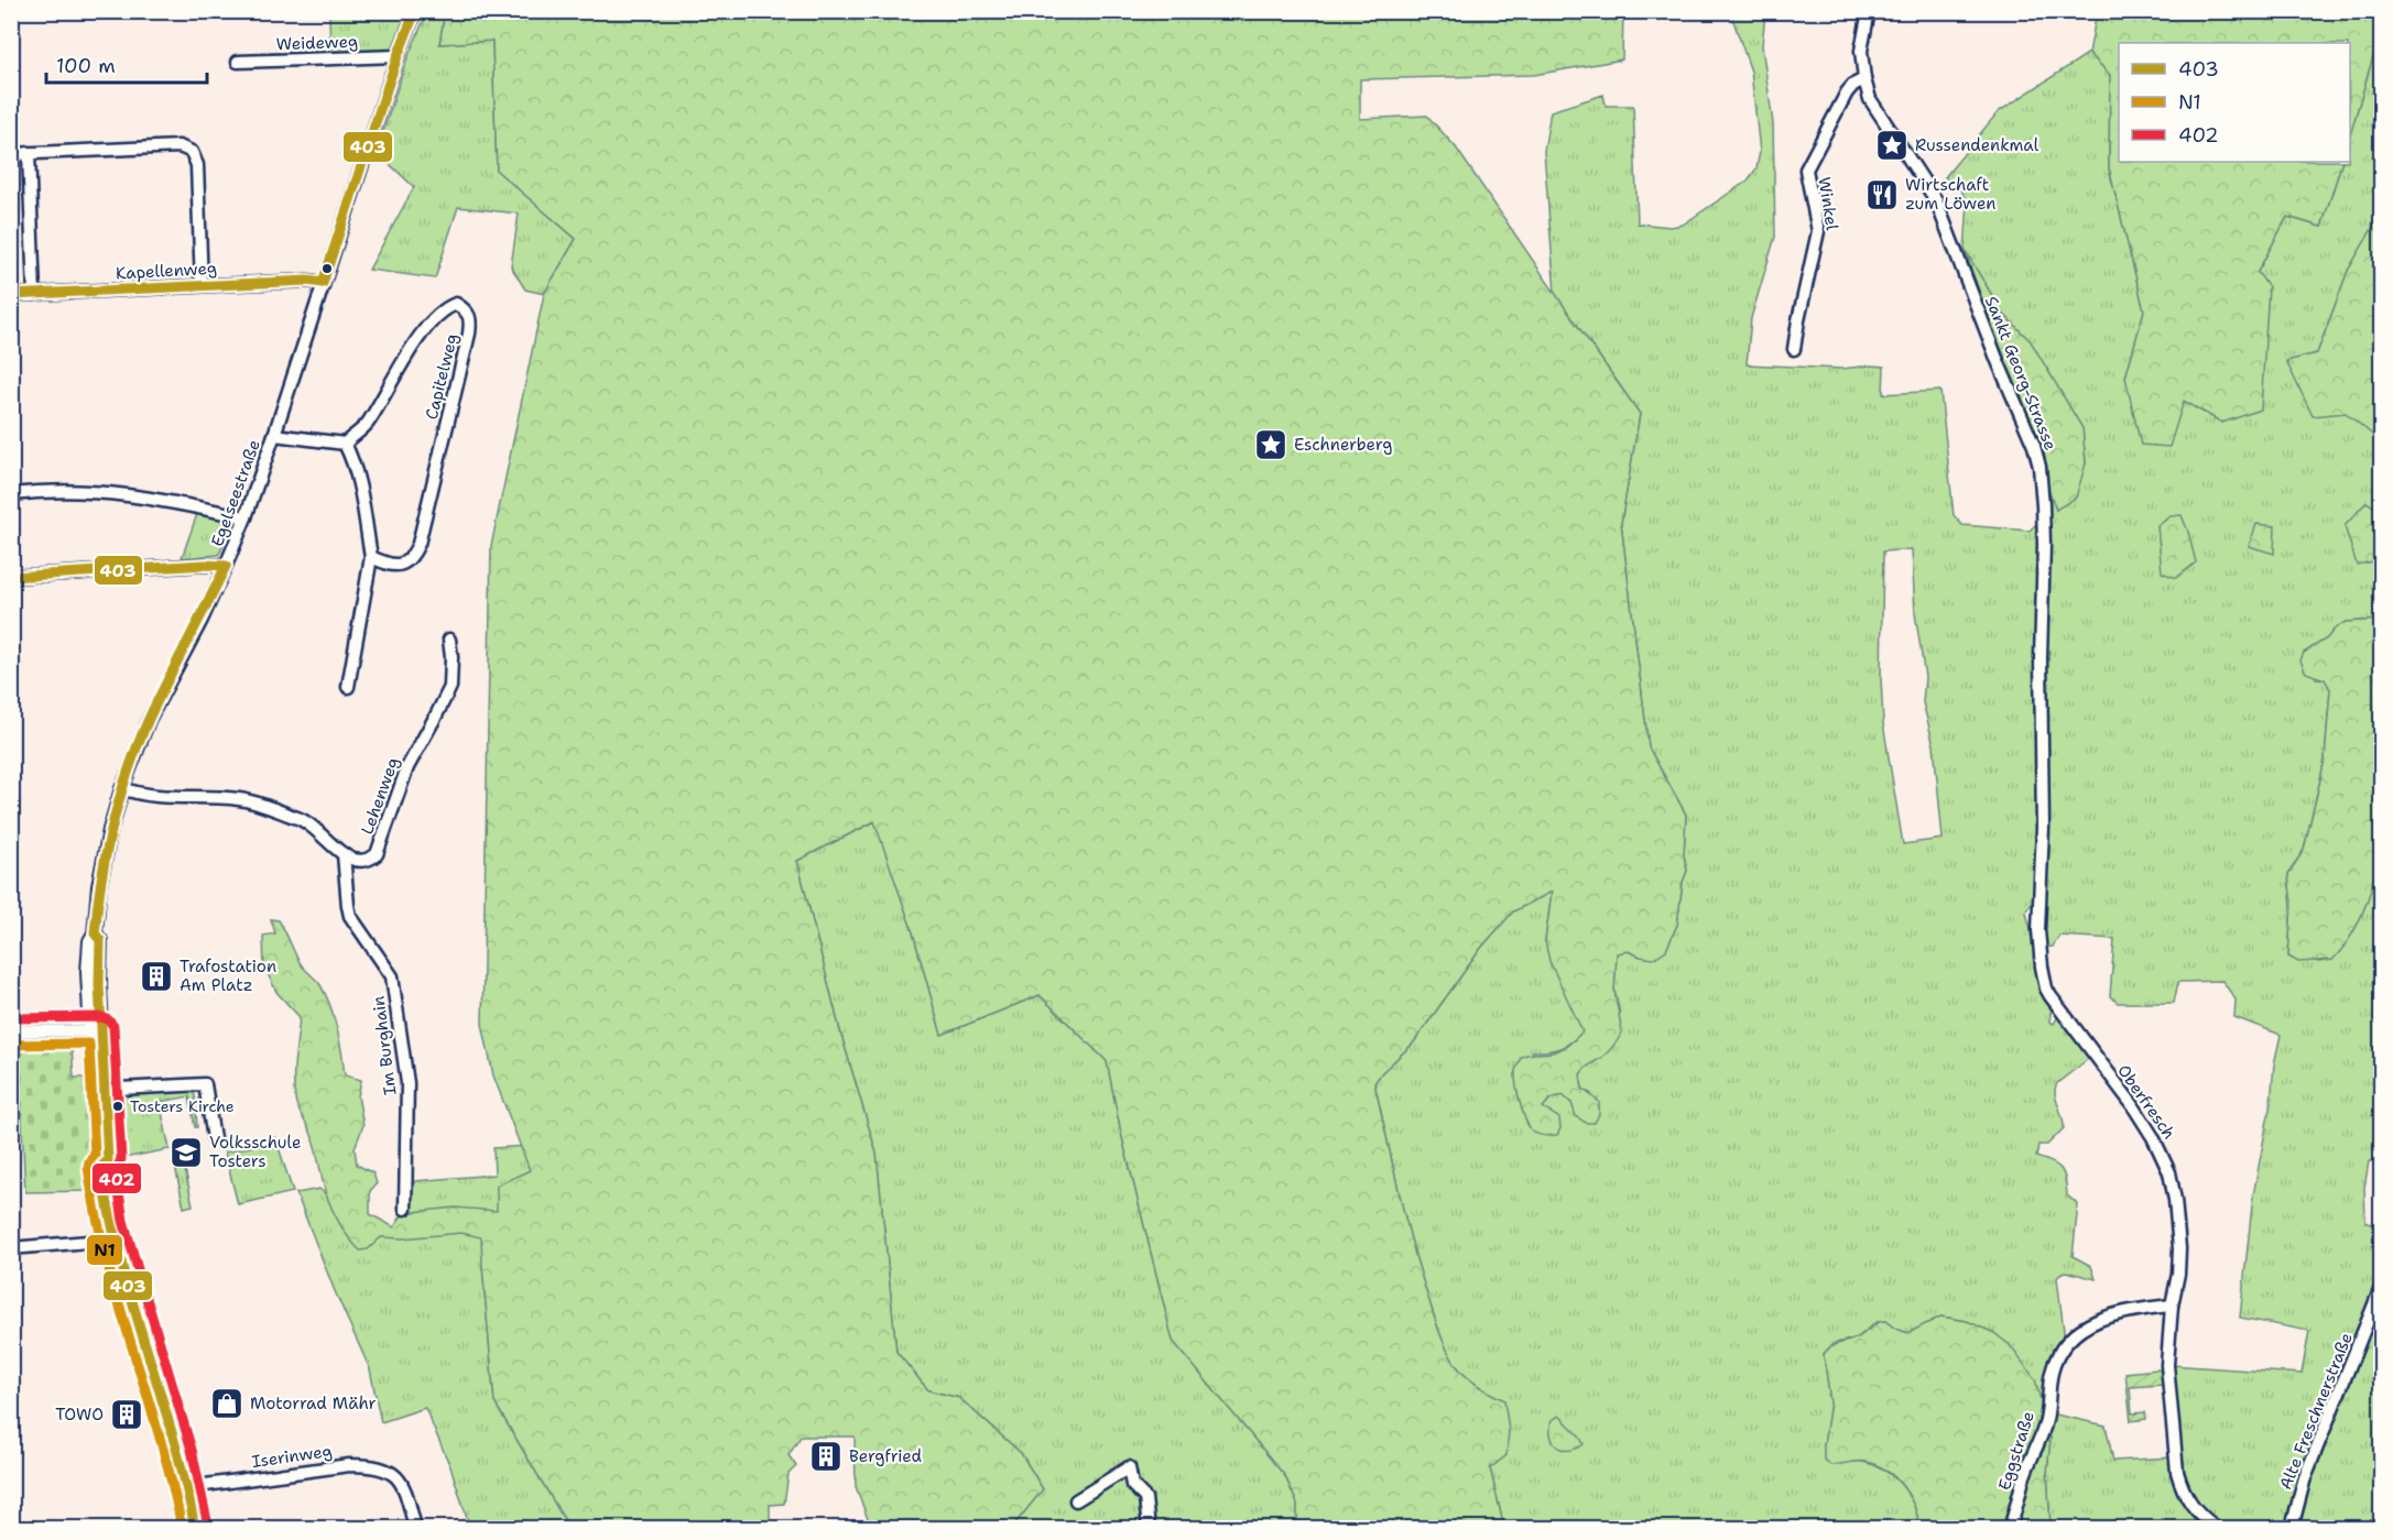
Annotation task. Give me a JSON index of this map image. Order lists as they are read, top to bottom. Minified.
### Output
{"streets":{"main road":["Egelseestraße"],"street":["Weideweg","Winkel","Kapellenweg","Sankt Georg-Strasse","Capitelweg","Lehenweg","Im Burghain","Oberfresch","Alte Freschnerstraße","Eggstraße","Iserinweg"]},"crossings":[["Weideweg","Egelseestraße"],["Winkel","Sankt Georg-Strasse"],["Kapellenweg","Egelseestraße"],["Sankt Georg-Strasse","Oberfresch"],["Egelseestraße","Iserinweg"],["Lehenweg","Im Burghain"],["Oberfresch","Eggstraße"]],"places":{"place":["Russendenkmal","Eschnerberg"],"restaurant":["Wirtschaft zum Löwen"],"building":["Trafostation Am Platz","TOWO","Bergfried"],"other":["Tosters Kirche"],"school or university":["Volksschule Tosters"],"shop":["Motorrad Mähr"]},"lines":["transit line 403","transit line 402","transit line N1"],"legend":["403","N1","402"],"scale_bar":"100 m"}
